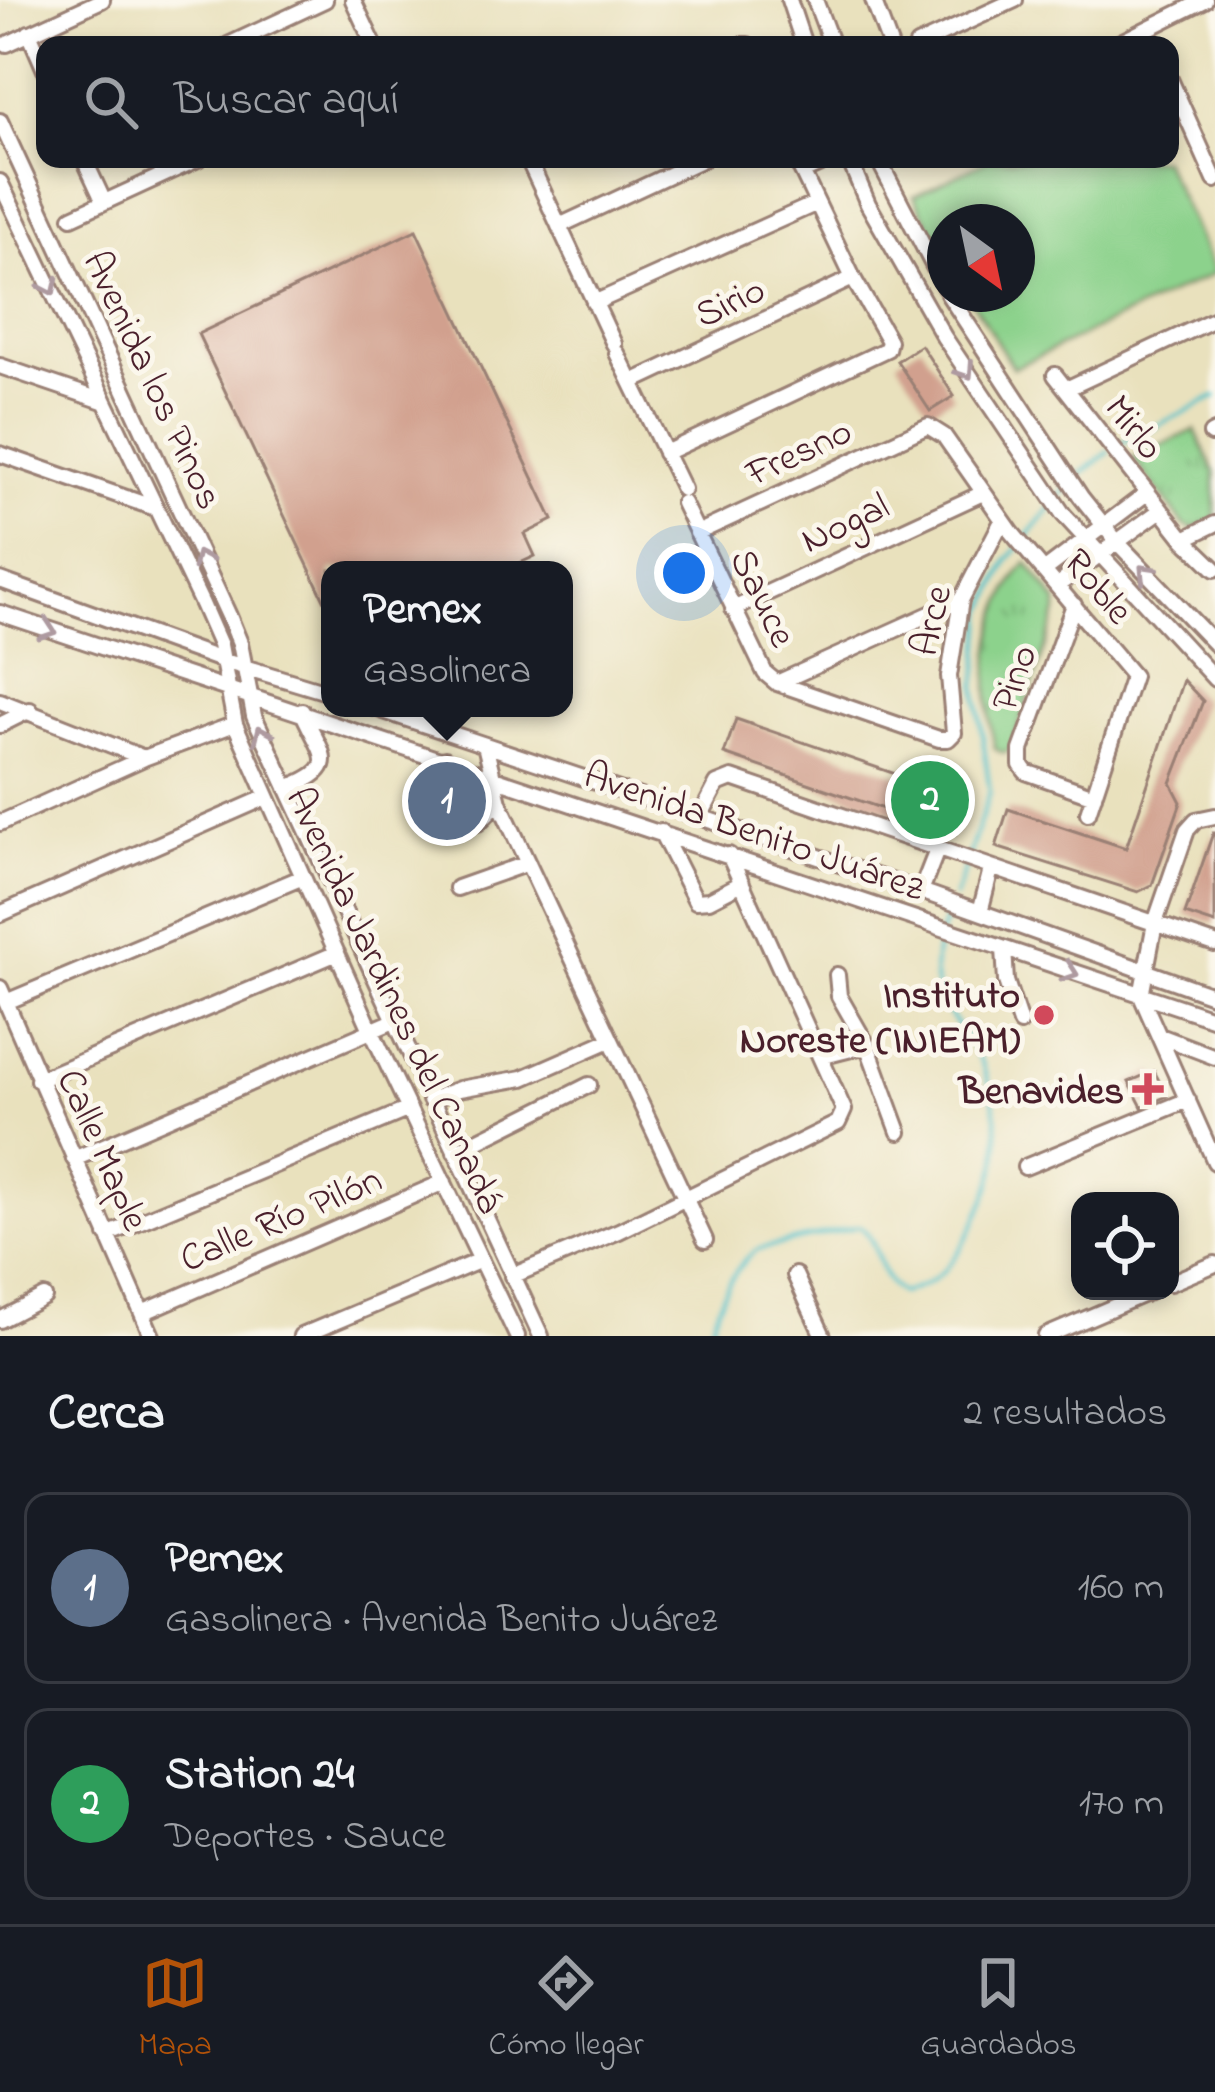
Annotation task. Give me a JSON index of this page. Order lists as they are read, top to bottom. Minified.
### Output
{"streets":{"street":["Sirio","Avenida los Pinos","Mirlo","Fresno","Nogal","Roble","Sauce","Arce","Pino","Avenida Benito Juárez","Avenida Jardines del Canadá","Calle Maple","Calle Río Pilón"]},"crossings":[["Sirio","Sauce"],["Avenida los Pinos","Avenida Benito Juárez"],["Avenida los Pinos","Avenida Jardines del Canadá"],["Fresno","Roble"],["Fresno","Sauce"],["Nogal","Roble"],["Nogal","Sauce"],["Roble","Arce"],["Roble","Pino"],["Sauce","Arce"],["Avenida Benito Juárez","Avenida Jardines del Canadá"],["Avenida Jardines del Canadá","Calle Río Pilón"],["Calle Maple","Calle Río Pilón"]],"places":{"other":["Instituto Noreste (INIEAM)"],"health":["Benavides"]},"north":"bottom right","page":{"search":"Buscar aquí","popup":["Pemex","Gasolinera"],"pins":["2","1"],"heading":["Cerca","2 resultados"],"list":[{"mark":"1","name":"Pemex","note":"Gasolinera · Avenida Benito Juárez","value":"160 m"},{"mark":"2","name":"Station 24","note":"Deportes · Sauce","value":"170 m"}],"nav":["Mapa","Cómo llegar","Guardados"]}}
